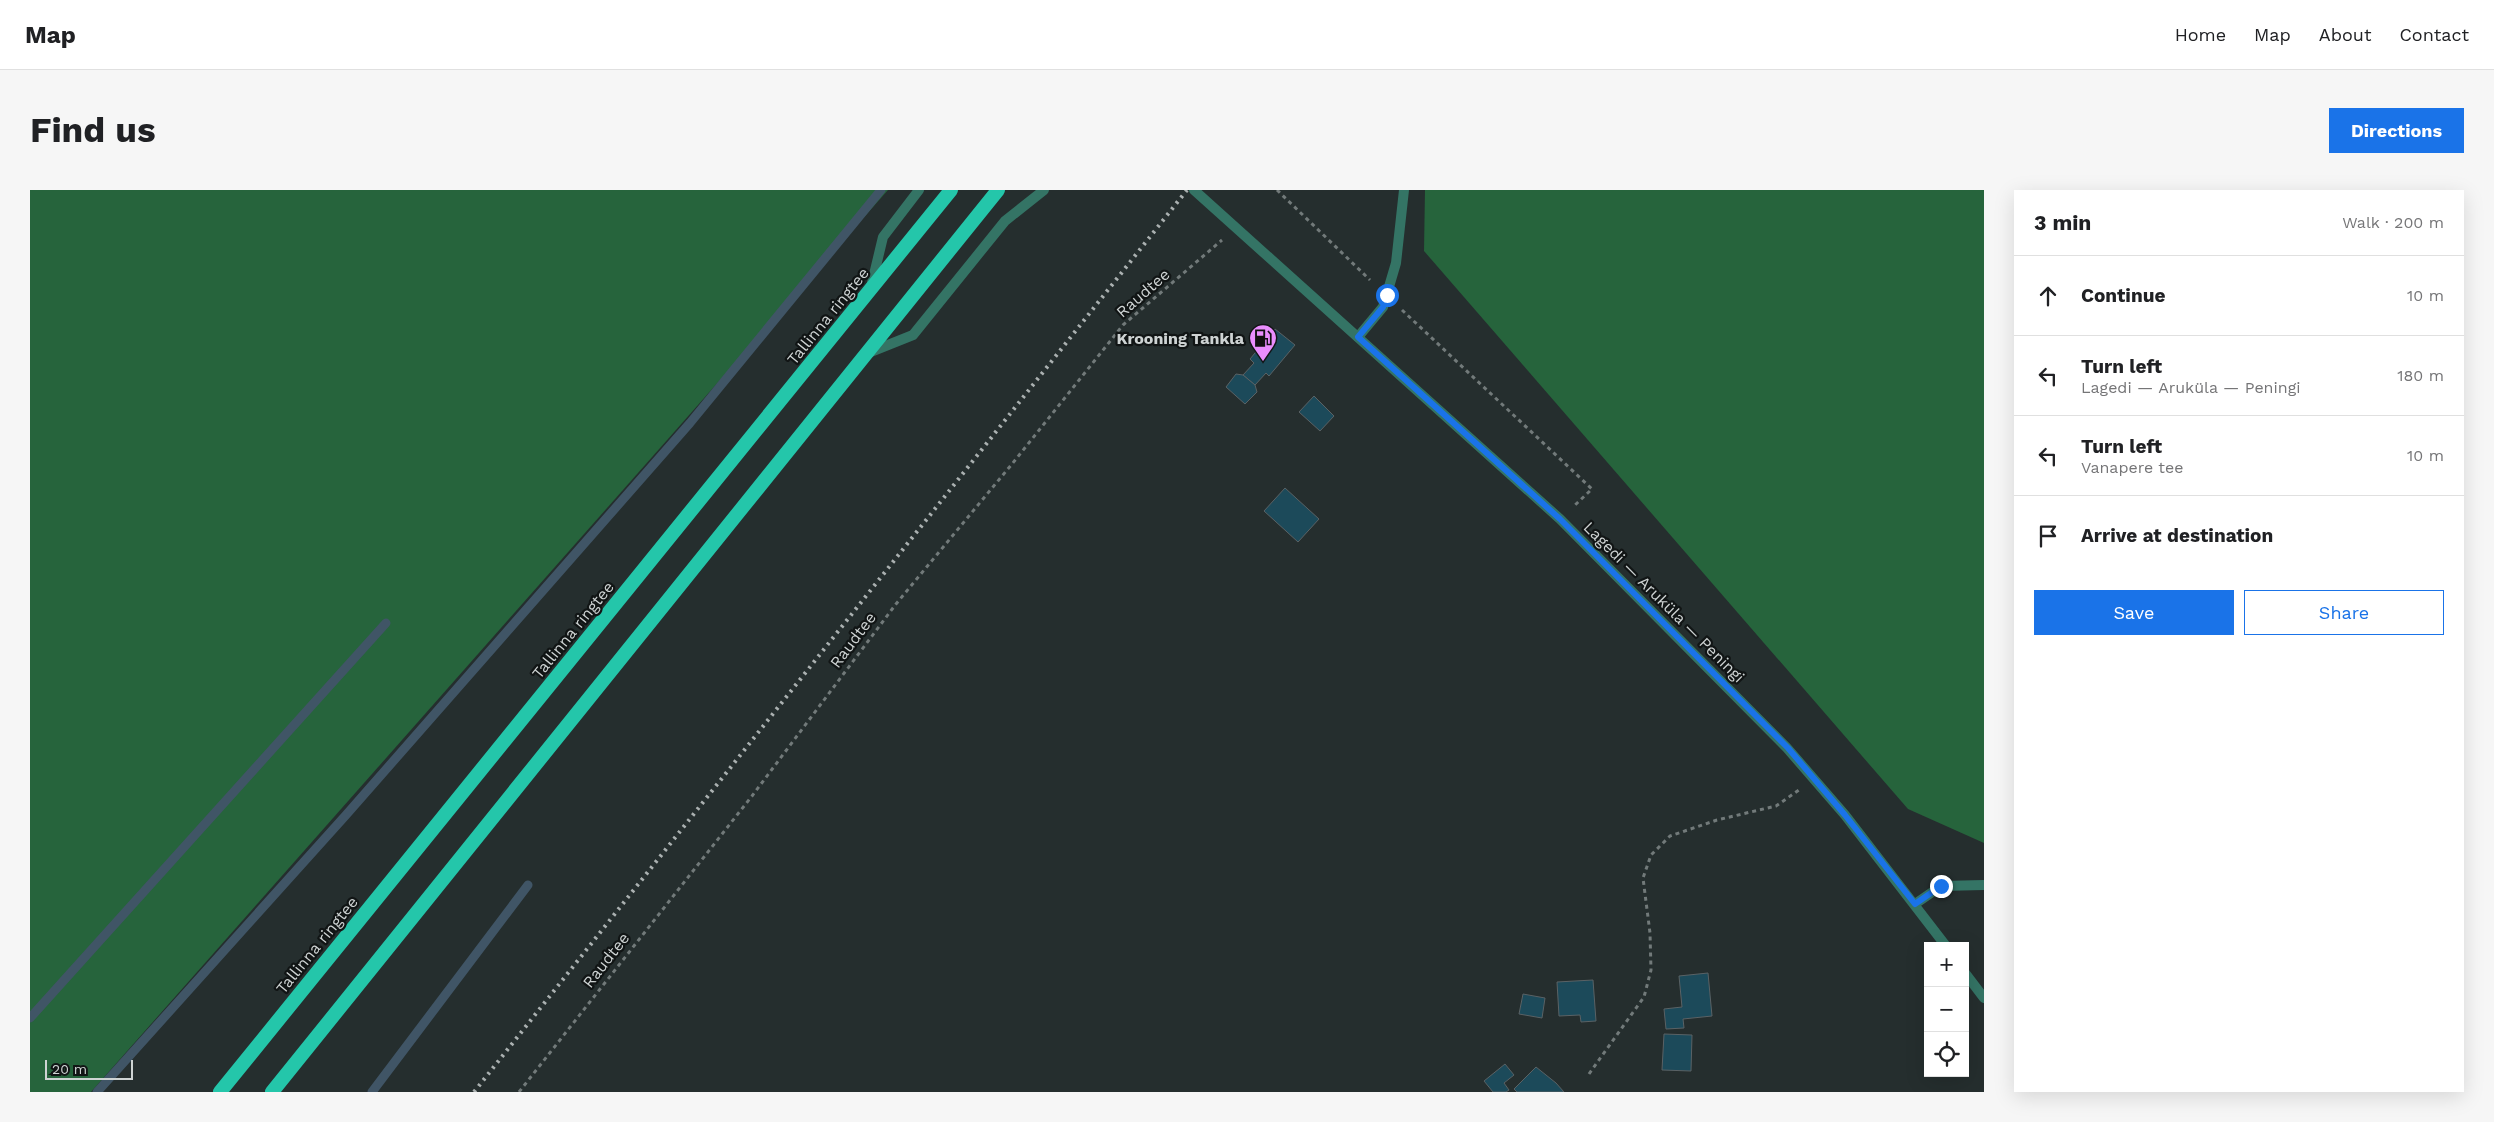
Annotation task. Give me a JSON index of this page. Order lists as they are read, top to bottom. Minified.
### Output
{"streets":{"highway":["Tallinna ringtee"],"street":["Lagedi — Aruküla — Peningi"],"path":["Raudtee"]},"crossings":[["Raudtee","Lagedi — Aruküla — Peningi"]],"places":{"fuel station":["Krooning Tankla"]},"scale_bar":"20 m","page":{"header":"Map","nav":["Home","Map","About","Contact"],"buttons":["Directions",["Save","Share"]],"title":"Find us","heading":["3 min","Walk · 200 m"],"list":[["Continue","10 m"],["Turn left","Lagedi — Aruküla — Peningi","180 m"],["Turn left","Vanapere tee","10 m"],"Arrive at destination"],"map_buttons":["+","−"],"scale":"20 m"}}
